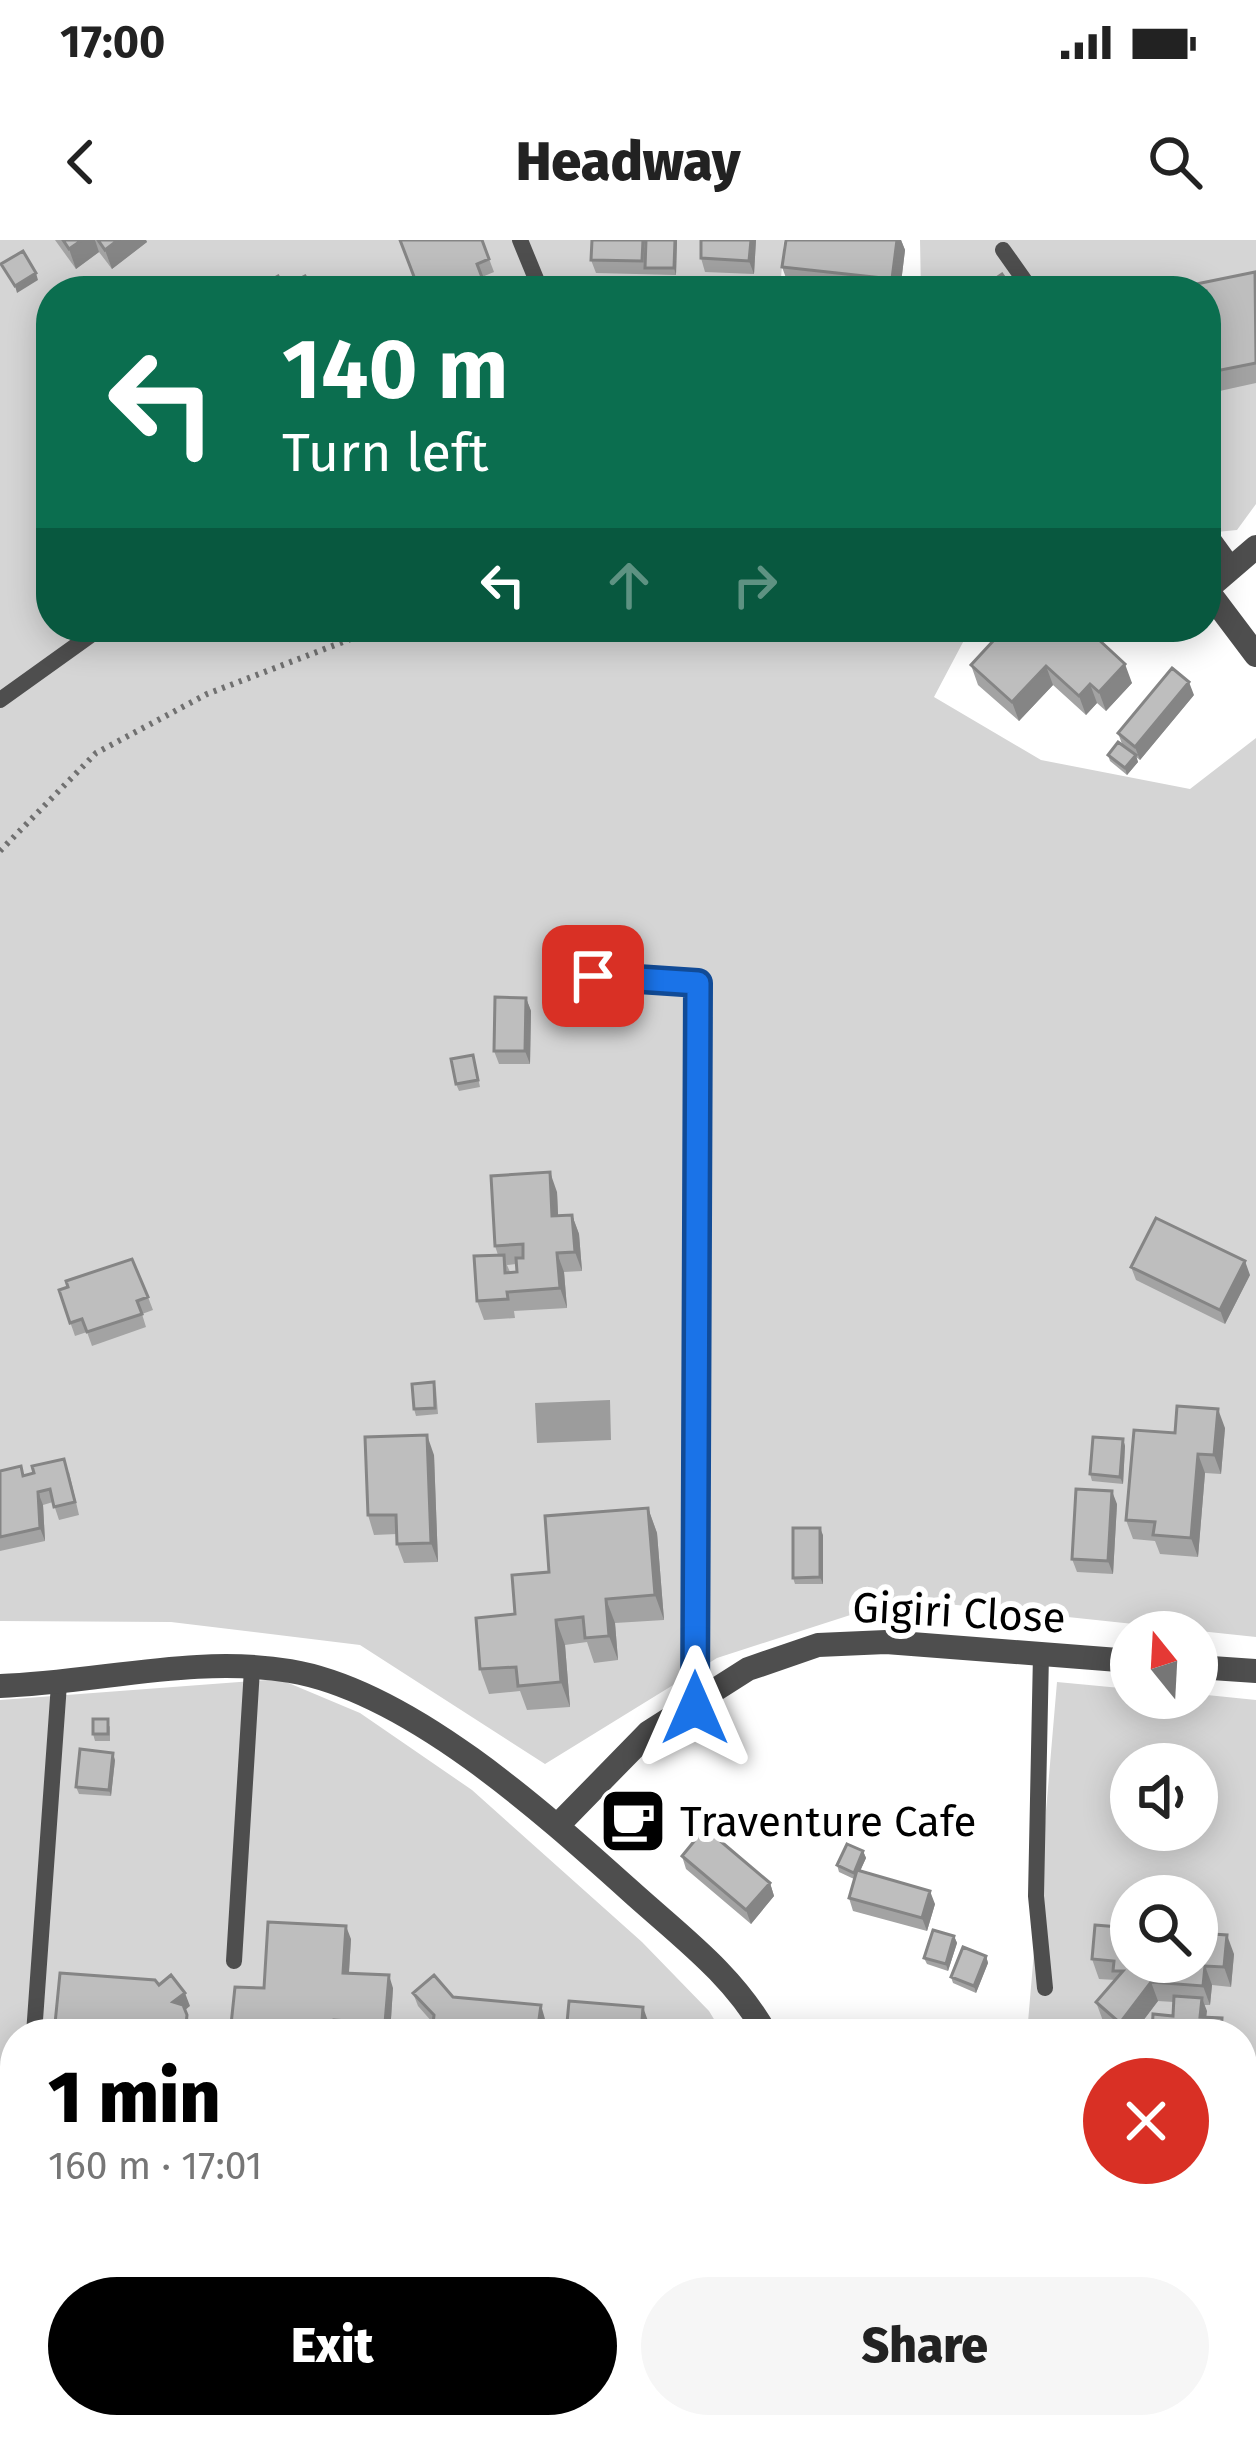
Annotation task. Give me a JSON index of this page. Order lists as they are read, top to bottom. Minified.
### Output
{"streets":{"street":["Gigiri Close"]},"places":{"cafe":["Traventure Cafe"]},"north":"top","page":{"status":"17:00","header":"Headway","turn":["140 m","Turn left"],"heading":["1 min","160 m · 17:01"],"buttons":["Exit","Share"]}}
